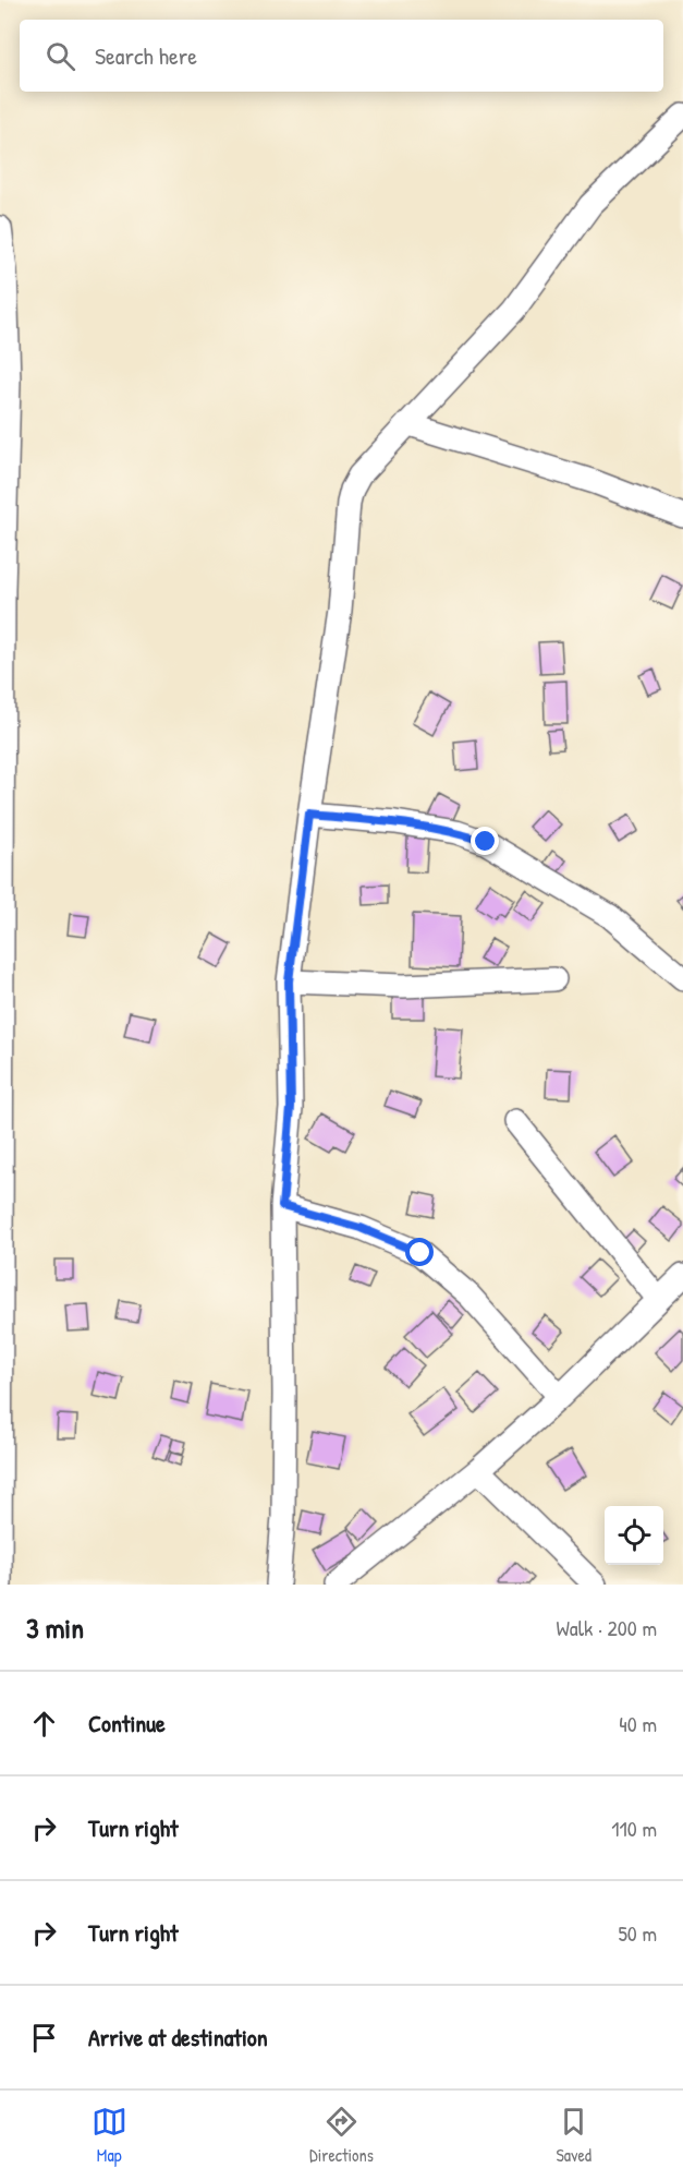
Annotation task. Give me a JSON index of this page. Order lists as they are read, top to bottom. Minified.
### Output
{"page":{"search":"Search here","heading":["3 min","Walk · 200 m"],"list":[["Continue","40 m"],["Turn right","110 m"],["Turn right","50 m"],"Arrive at destination"],"nav":["Map","Directions","Saved"]}}
